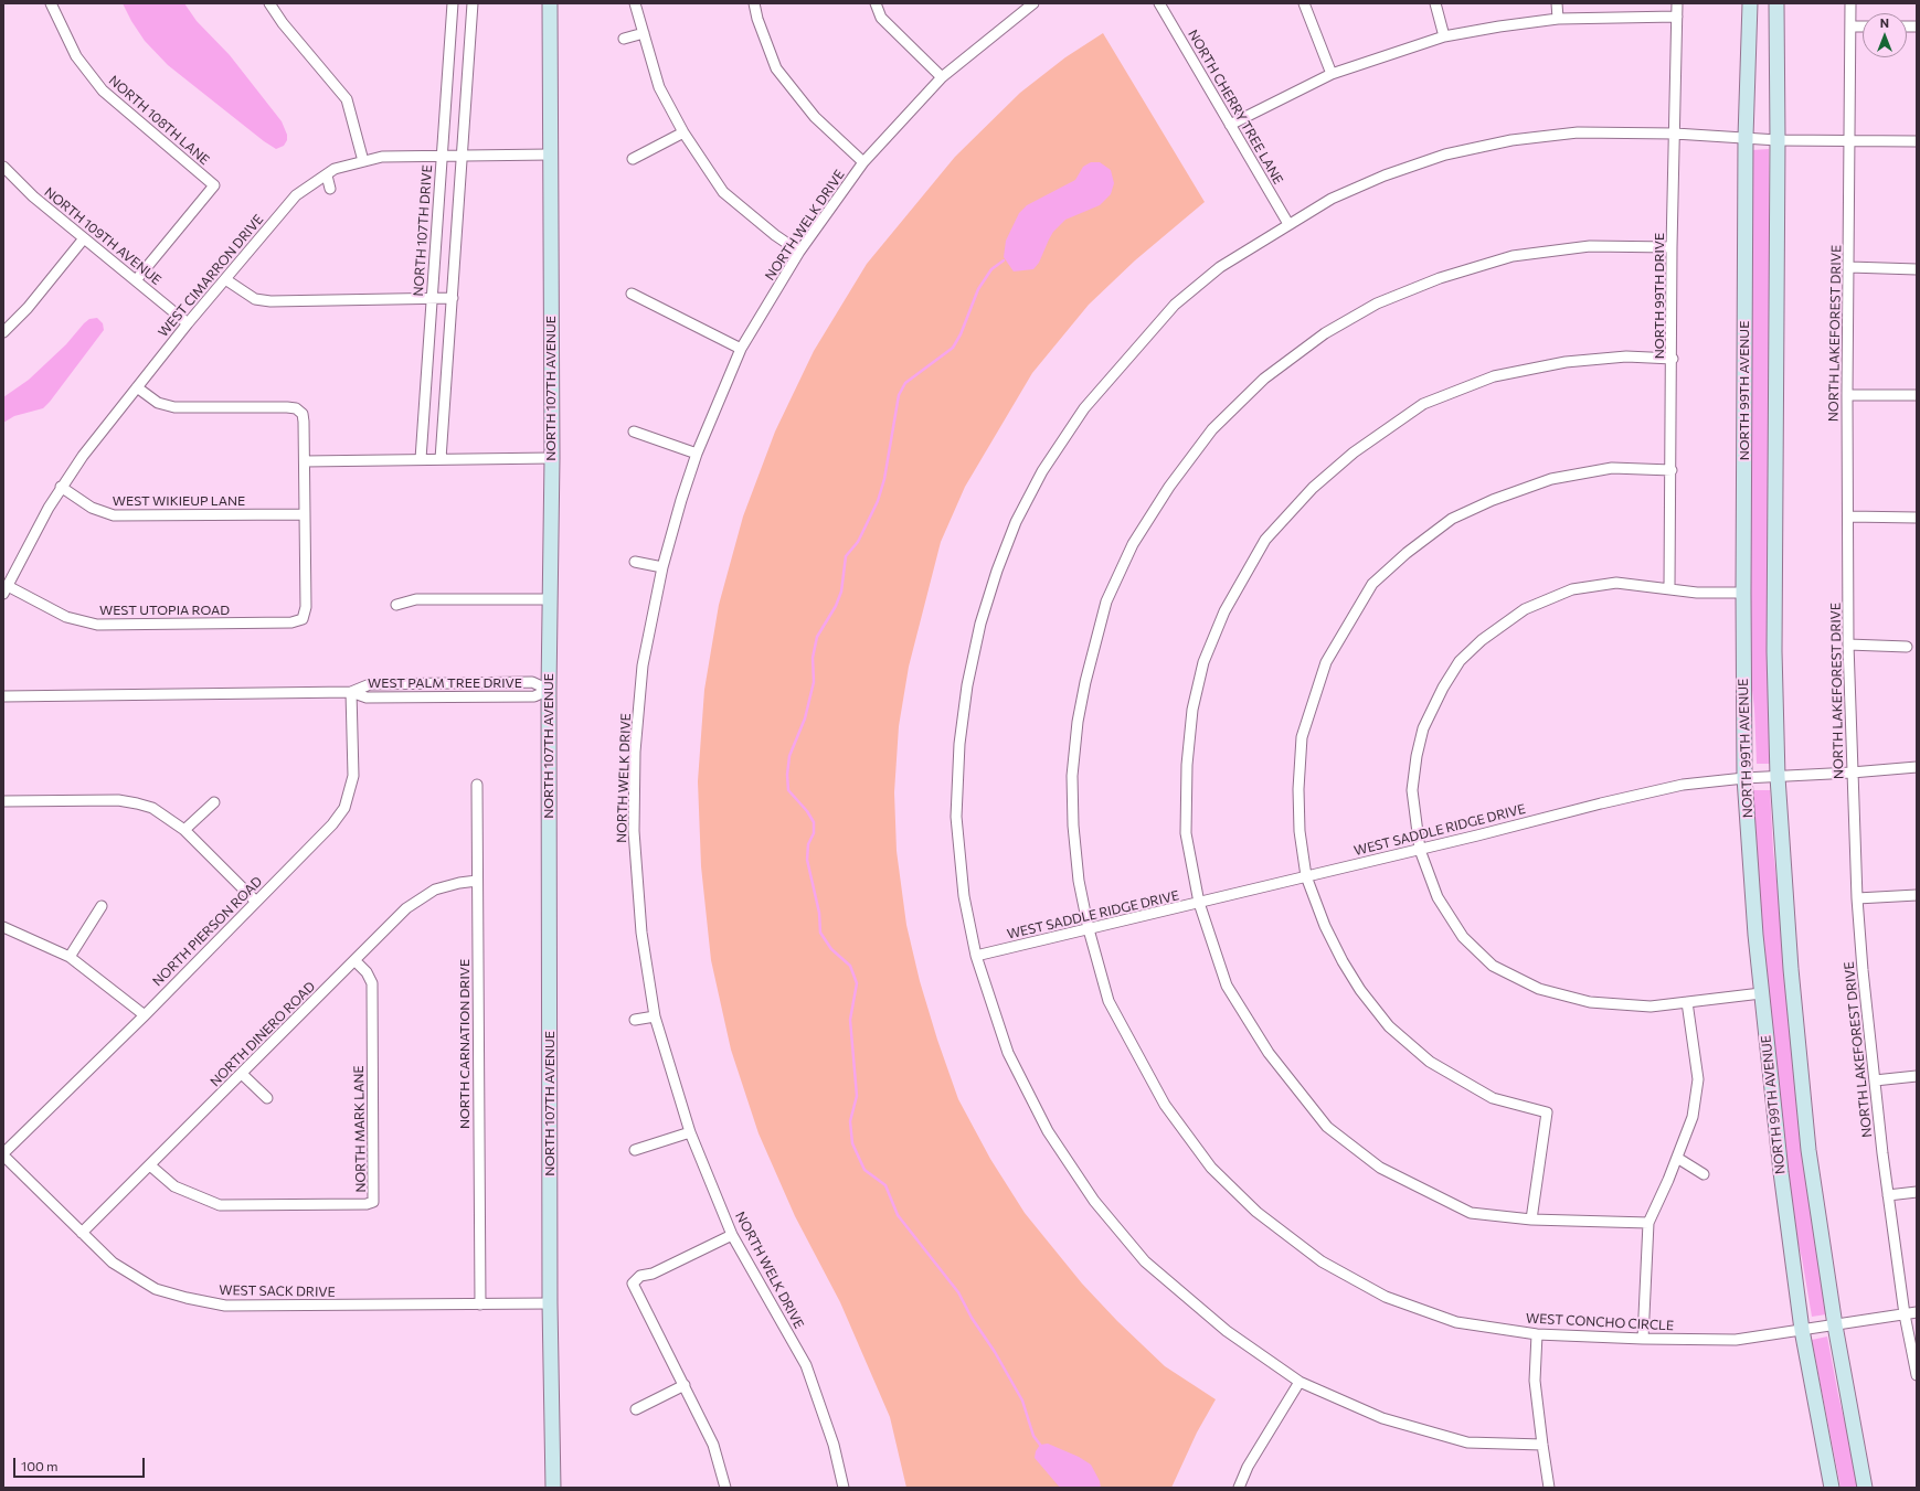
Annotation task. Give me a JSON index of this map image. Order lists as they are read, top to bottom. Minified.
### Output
{"streets":{"main road":["NORTH 107TH AVENUE","NORTH 99TH AVENUE"],"street":["NORTH CHERRY TREE LANE","NORTH 108TH LANE","NORTH WELK DRIVE","NORTH 107TH DRIVE","NORTH 109TH AVENUE","WEST CIMARRON DRIVE","NORTH 99TH DRIVE","NORTH LAKEFOREST DRIVE","WEST WIKIEUP LANE","WEST UTOPIA ROAD","WEST PALM TREE DRIVE","WEST SADDLE RIDGE DRIVE","NORTH PIERSON ROAD","NORTH DINERO ROAD","NORTH CARNATION DRIVE","NORTH MARK LANE","WEST SACK DRIVE","WEST CONCHO CIRCLE"]},"crossings":[["NORTH 108TH LANE","NORTH 109TH AVENUE"],["NORTH 107TH DRIVE","WEST CIMARRON DRIVE"],["NORTH 109TH AVENUE","WEST CIMARRON DRIVE"],["WEST CIMARRON DRIVE","NORTH 107TH AVENUE"],["WEST CIMARRON DRIVE","WEST WIKIEUP LANE"],["WEST CIMARRON DRIVE","WEST UTOPIA ROAD"],["NORTH 99TH DRIVE","WEST CONCHO CIRCLE"],["NORTH LAKEFOREST DRIVE","WEST SADDLE RIDGE DRIVE"],["NORTH LAKEFOREST DRIVE","WEST CONCHO CIRCLE"],["NORTH 107TH AVENUE","WEST PALM TREE DRIVE"],["NORTH 107TH AVENUE","WEST SACK DRIVE"],["NORTH 99TH AVENUE","WEST SADDLE RIDGE DRIVE"],["NORTH 99TH AVENUE","WEST CONCHO CIRCLE"],["WEST WIKIEUP LANE","WEST UTOPIA ROAD"],["WEST PALM TREE DRIVE","NORTH PIERSON ROAD"],["WEST SADDLE RIDGE DRIVE","WEST CONCHO CIRCLE"],["NORTH PIERSON ROAD","WEST SACK DRIVE"],["NORTH DINERO ROAD","NORTH CARNATION DRIVE"],["NORTH DINERO ROAD","NORTH MARK LANE"],["NORTH DINERO ROAD","WEST SACK DRIVE"],["NORTH CARNATION DRIVE","WEST SACK DRIVE"]],"scale_bar":"100 m","north":"top"}
